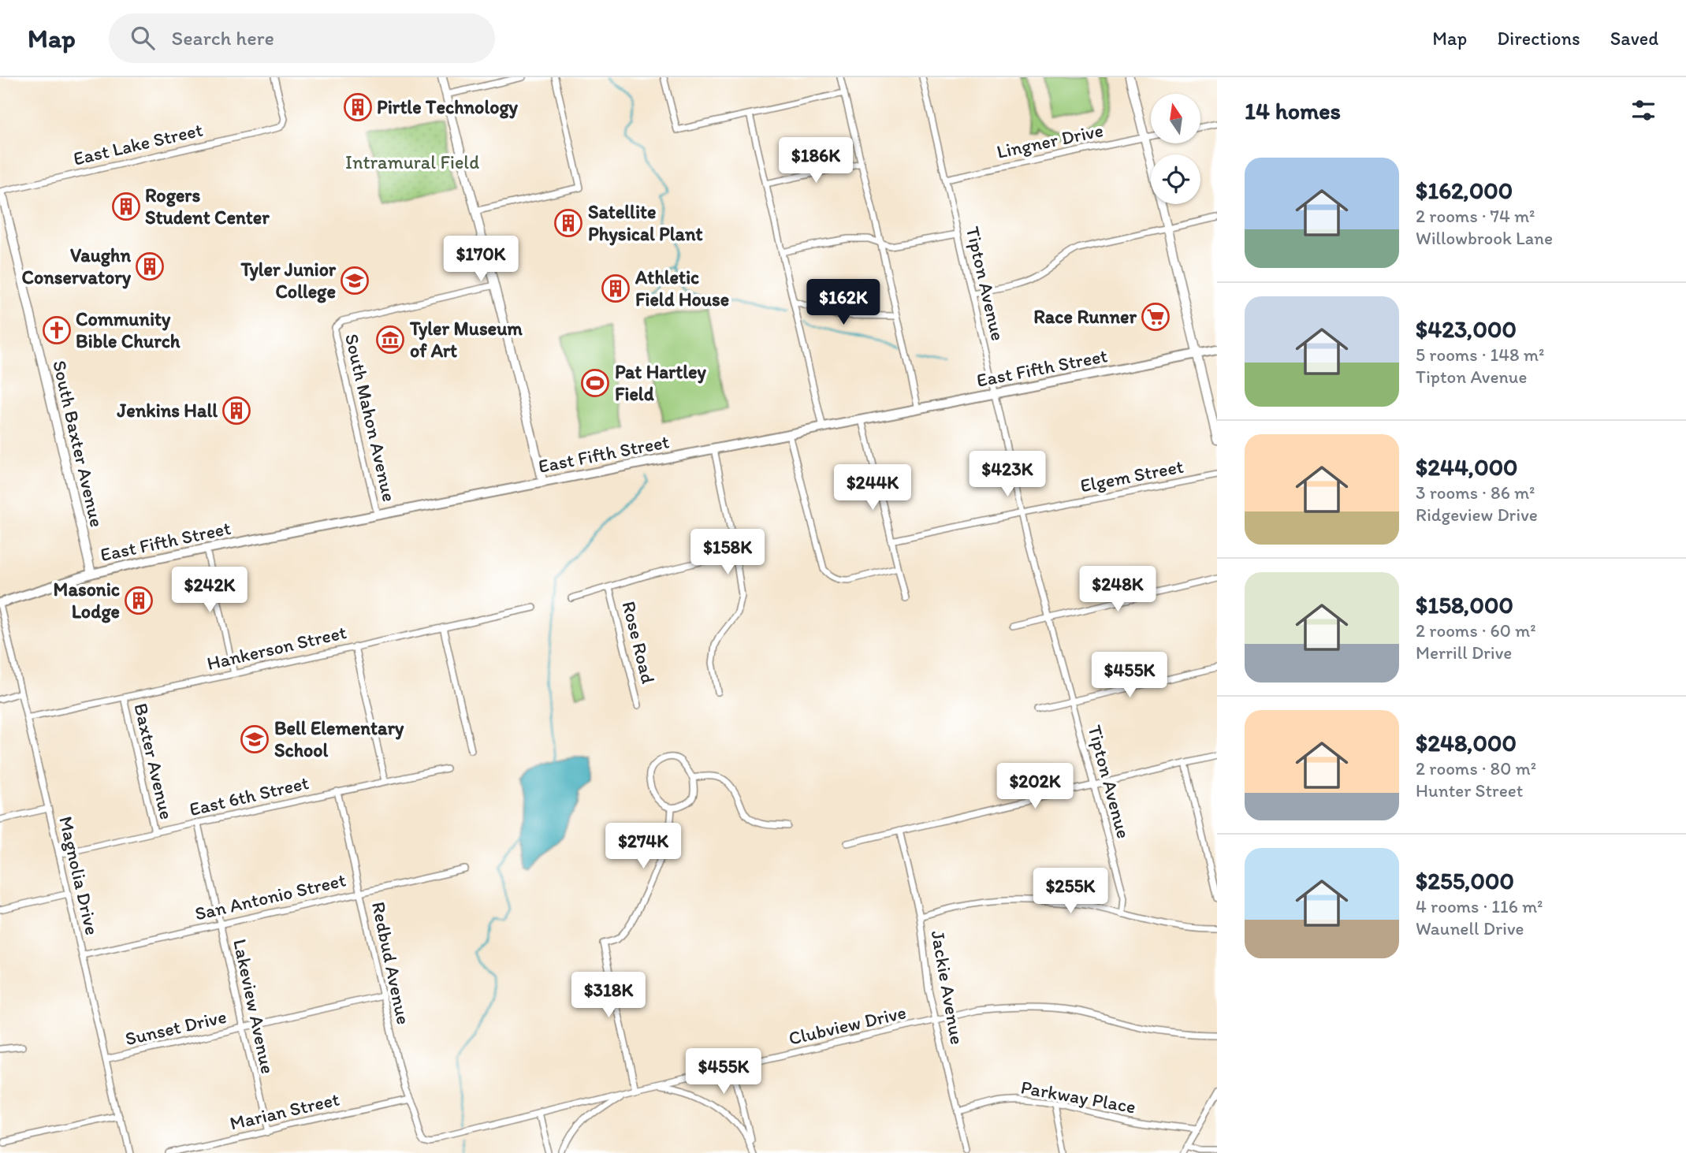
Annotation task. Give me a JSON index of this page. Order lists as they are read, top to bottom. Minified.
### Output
{"streets":{"main road":["East Fifth Street"],"street":["Lingner Drive","East Lake Street","Tipton Avenue","South Mahon Avenue","South Baxter Avenue","Elgem Street","Rose Road","Hankerson Street","Baxter Avenue","East 6th Street","Magnolia Drive","San Antonio Street","Redbud Avenue","Jackie Avenue","Lakeview Avenue","Clubview Drive","Sunset Drive","Parkway Place","Marian Street"]},"crossings":[["Lingner Drive","Tipton Avenue"],["East Lake Street","South Baxter Avenue"],["Tipton Avenue","East Fifth Street"],["Tipton Avenue","Elgem Street"],["East Fifth Street","South Mahon Avenue"],["East Fifth Street","South Baxter Avenue"],["East Fifth Street","Magnolia Drive"],["Hankerson Street","Baxter Avenue"],["Hankerson Street","Magnolia Drive"],["Baxter Avenue","East 6th Street"],["East 6th Street","Magnolia Drive"],["East 6th Street","Redbud Avenue"],["East 6th Street","Lakeview Avenue"],["Magnolia Drive","San Antonio Street"],["Magnolia Drive","Sunset Drive"],["San Antonio Street","Redbud Avenue"],["San Antonio Street","Lakeview Avenue"],["Redbud Avenue","Clubview Drive"],["Redbud Avenue","Sunset Drive"],["Redbud Avenue","Marian Street"],["Jackie Avenue","Clubview Drive"],["Jackie Avenue","Parkway Place"],["Lakeview Avenue","Sunset Drive"],["Lakeview Avenue","Marian Street"]],"parks":["Intramural Field"],"places":{"building":["Pirtle Technology","Rogers Student Center","Satellite Physical Plant","Vaughn Conservatory","Athletic Field House","Jenkins Hall","Masonic Lodge"],"school or university":["Tyler Junior College","Bell Elementary School"],"supermarket":["Race Runner"],"church":["Community Bible Church"],"museum":["Tyler Museum of Art"],"sports":["Pat Hartley Field"]},"north":"top","page":{"header":"Map","search":"Search here","nav":["Map","Directions","Saved"],"heading":"14 homes","price":["$186K","$170K","$162K","$423K","$244K","$158K","$248K","$242K","$455K","$202K","$274K","$255K","$318K","$455K"],"list":[{"name":"$162,000","note":"2 rooms · 74 m² · Willowbrook Lane"},{"name":"$423,000","note":"5 rooms · 148 m² · Tipton Avenue"},{"name":"$244,000","note":"3 rooms · 86 m² · Ridgeview Drive"},{"name":"$158,000","note":"2 rooms · 60 m² · Merrill Drive"},{"name":"$248,000","note":"2 rooms · 80 m² · Hunter Street"},{"name":"$255,000","note":"4 rooms · 116 m² · Waunell Drive"}]}}
